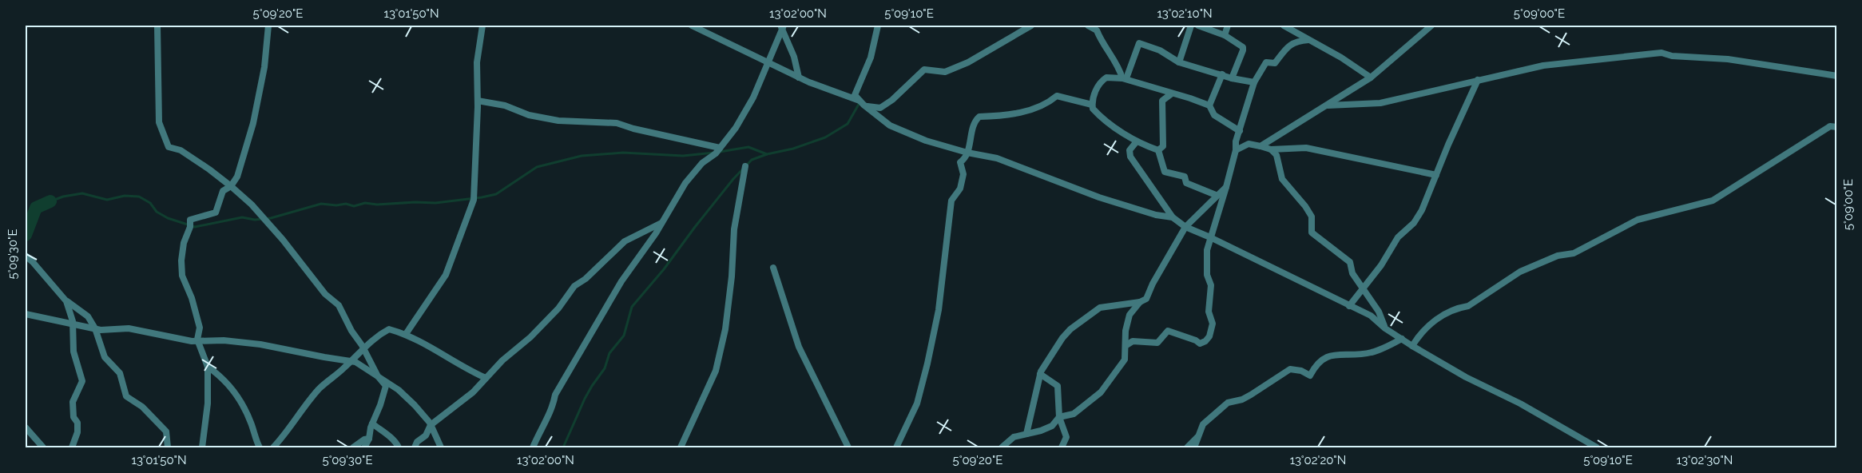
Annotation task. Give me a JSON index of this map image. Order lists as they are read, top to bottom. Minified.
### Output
{"coordinates":["5°09'20\"E","13°01'50\"N","13°02'00\"N","5°09'10\"E","13°02'10\"N","5°09'00\"E","5°09'30\"E","13°02'20\"N","13°02'30\"N"]}
